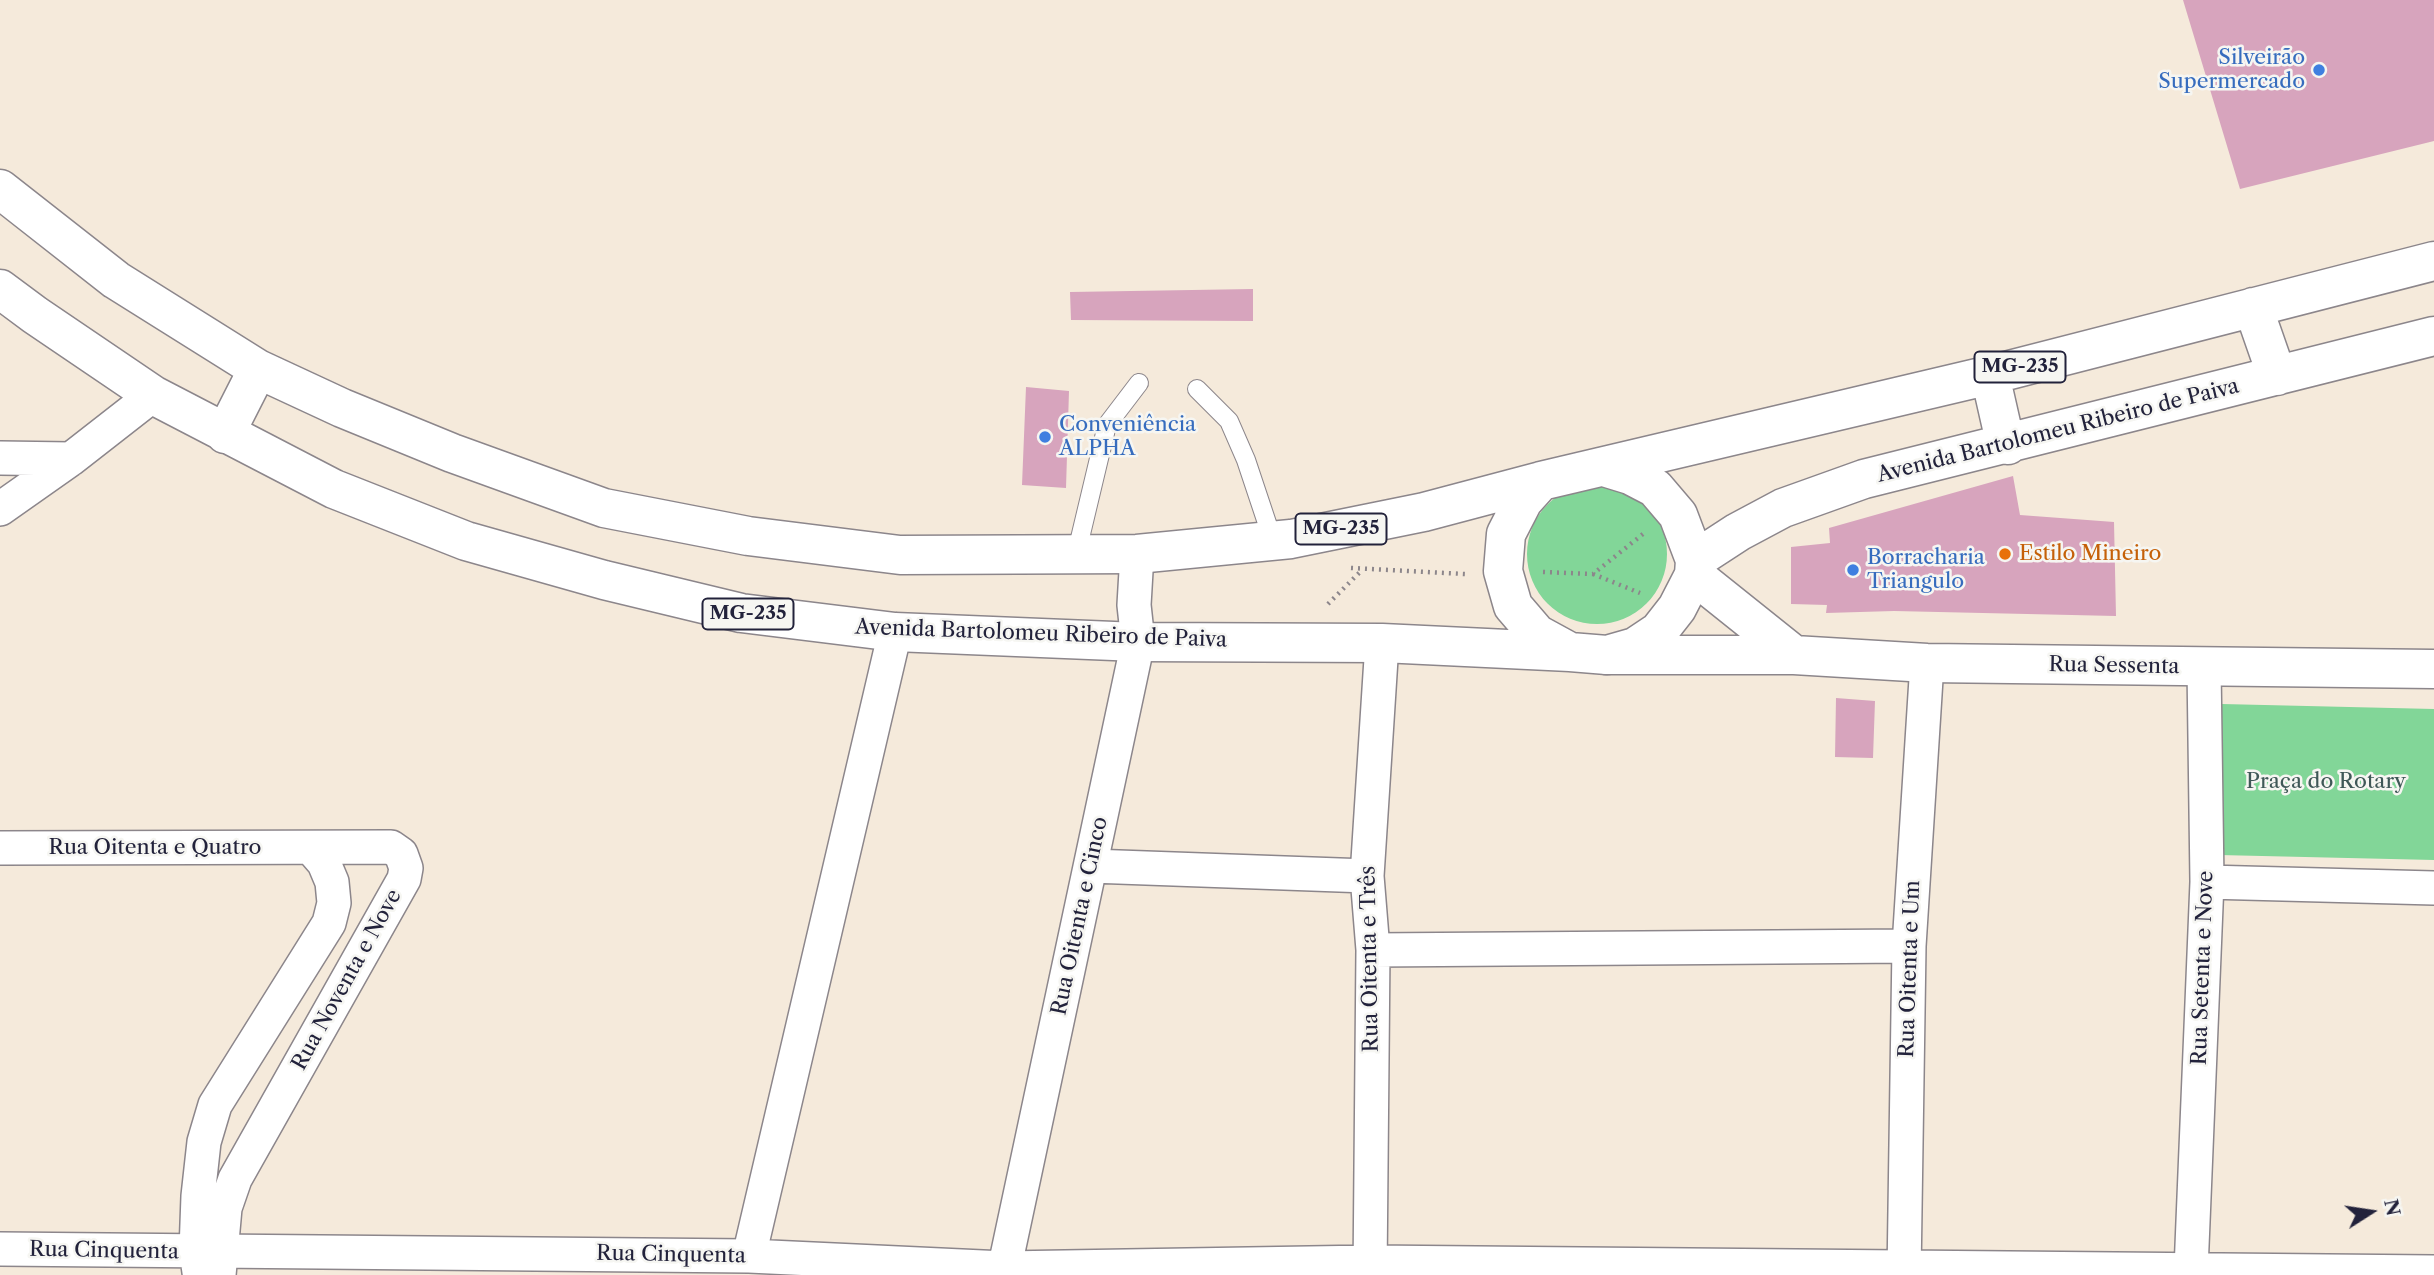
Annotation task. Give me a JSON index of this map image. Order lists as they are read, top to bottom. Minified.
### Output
{"streets":{"main road":["MG-235","Avenida Bartolomeu Ribeiro de Paiva","Rua Sessenta"],"street":["Rua Oitenta e Quatro","Rua Oitenta e Cinco","Rua Oitenta e Três","Rua Setenta e Nove","Rua Oitenta e Um","Rua Noventa e Nove","Rua Cinquenta"]},"crossings":[["MG-235","Avenida Bartolomeu Ribeiro de Paiva"],["MG-235","Rua Sessenta"],["MG-235","Rua Oitenta e Cinco"],["Avenida Bartolomeu Ribeiro de Paiva","Rua Sessenta"],["Avenida Bartolomeu Ribeiro de Paiva","Rua Oitenta e Cinco"],["Avenida Bartolomeu Ribeiro de Paiva","Rua Oitenta e Três"],["Rua Sessenta","Rua Setenta e Nove"],["Rua Sessenta","Rua Oitenta e Um"],["Rua Oitenta e Quatro","Rua Noventa e Nove"],["Rua Oitenta e Cinco","Rua Cinquenta"],["Rua Oitenta e Três","Rua Cinquenta"],["Rua Setenta e Nove","Rua Cinquenta"],["Rua Oitenta e Um","Rua Cinquenta"],["Rua Noventa e Nove","Rua Cinquenta"]],"parks":["Praça do Rotary"],"places":["Silveirão Supermercado","Conveniência ALPHA","Estilo Mineiro","Borracharia Triangulo"],"north":"right"}
